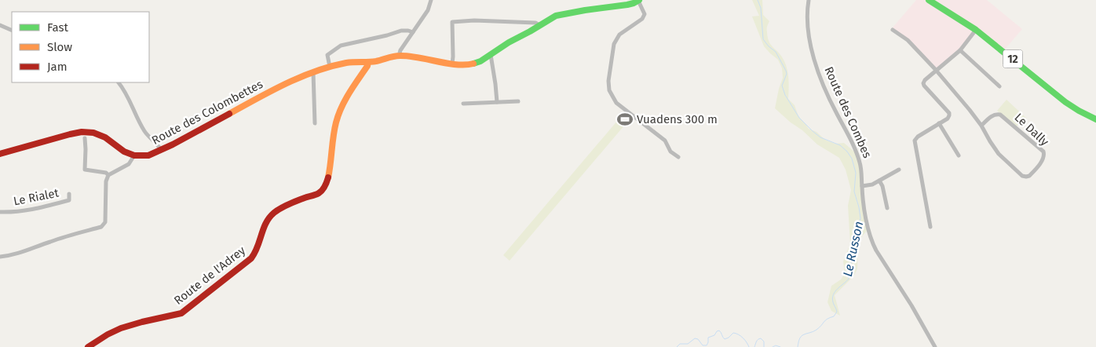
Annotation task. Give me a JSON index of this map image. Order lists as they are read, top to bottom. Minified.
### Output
{"streets":{"street":["12","Route des Colombettes","Route des Combes","Le Dally","Le Rialet","Route de l'Adrey"]},"crossings":[["Route des Colombettes","Route de l'Adrey"]],"water":["Le Russon"],"places":{"sports":["Vuadens 300 m"]},"legend":["Fast","Slow","Jam"]}
